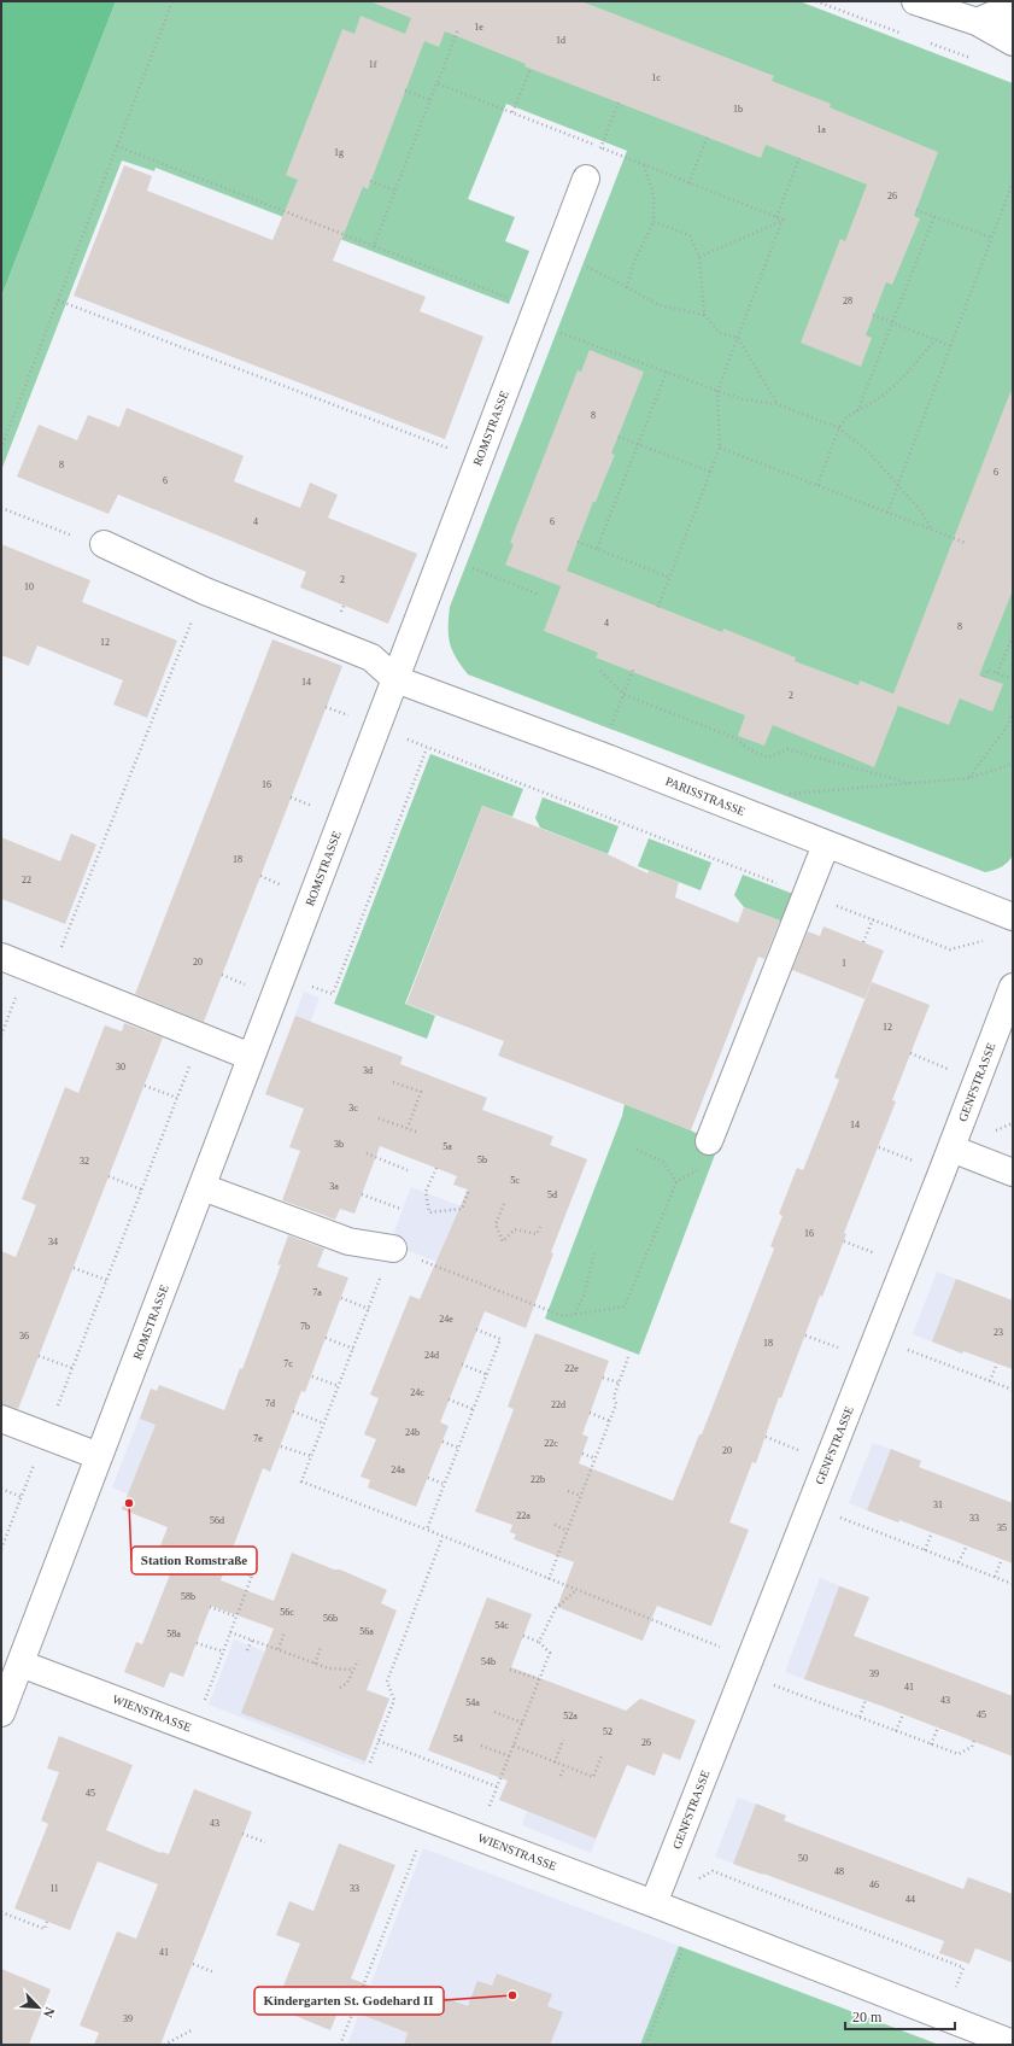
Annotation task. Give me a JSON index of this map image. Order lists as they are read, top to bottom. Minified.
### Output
{"streets":{"street":["ROMSTRASSE","PARISSTRASSE","GENFSTRASSE","WIENSTRASSE"]},"crossings":[["ROMSTRASSE","PARISSTRASSE"],["ROMSTRASSE","WIENSTRASSE"],["GENFSTRASSE","WIENSTRASSE"]],"places":["Station Romstraße","Kindergarten St. Godehard II"],"house_numbers":["1e","1d","1f","1c","1b","1a","1g","26","28","8","8","6","6","4","6","2","10","4","8","12","14","2","16","18","22","20","1","12","30","3d","3c","14","3b","5a","5b","32","5c","3a","5d","16","34","7a","24e","7b","23","36","18","24d","7c","22e","24c","7d","22d","24b","7e","22c","20","24a","22b","31","22a","33","56d","35","58b","56c","56b","54c","56a","58a","54b","39","41","43","54a","45","52a","52","54","26","45","43","50","48","46","11","33","44","41","39"],"scale_bar":"20 m","north":"bottom right"}
